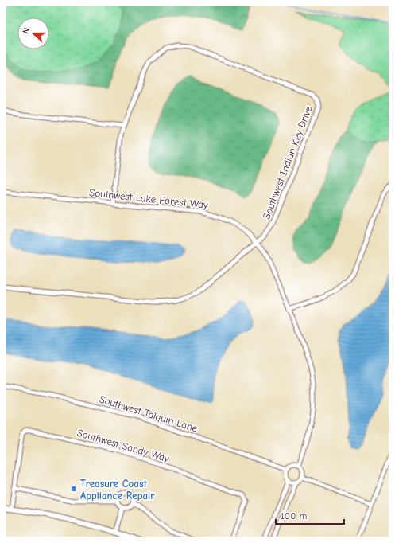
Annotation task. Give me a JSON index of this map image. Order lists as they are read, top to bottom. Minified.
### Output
{"streets":{"street":["Southwest Indian Key Drive","Southwest Lake Forest Way","Southwest Talquin Lane","Southwest Sandy Way"]},"crossings":[["Southwest Indian Key Drive","Southwest Lake Forest Way"],["Southwest Lake Forest Way","Southwest Talquin Lane"]],"places":["Treasure Coast Appliance Repair"],"scale_bar":"100 m","north":"left"}
